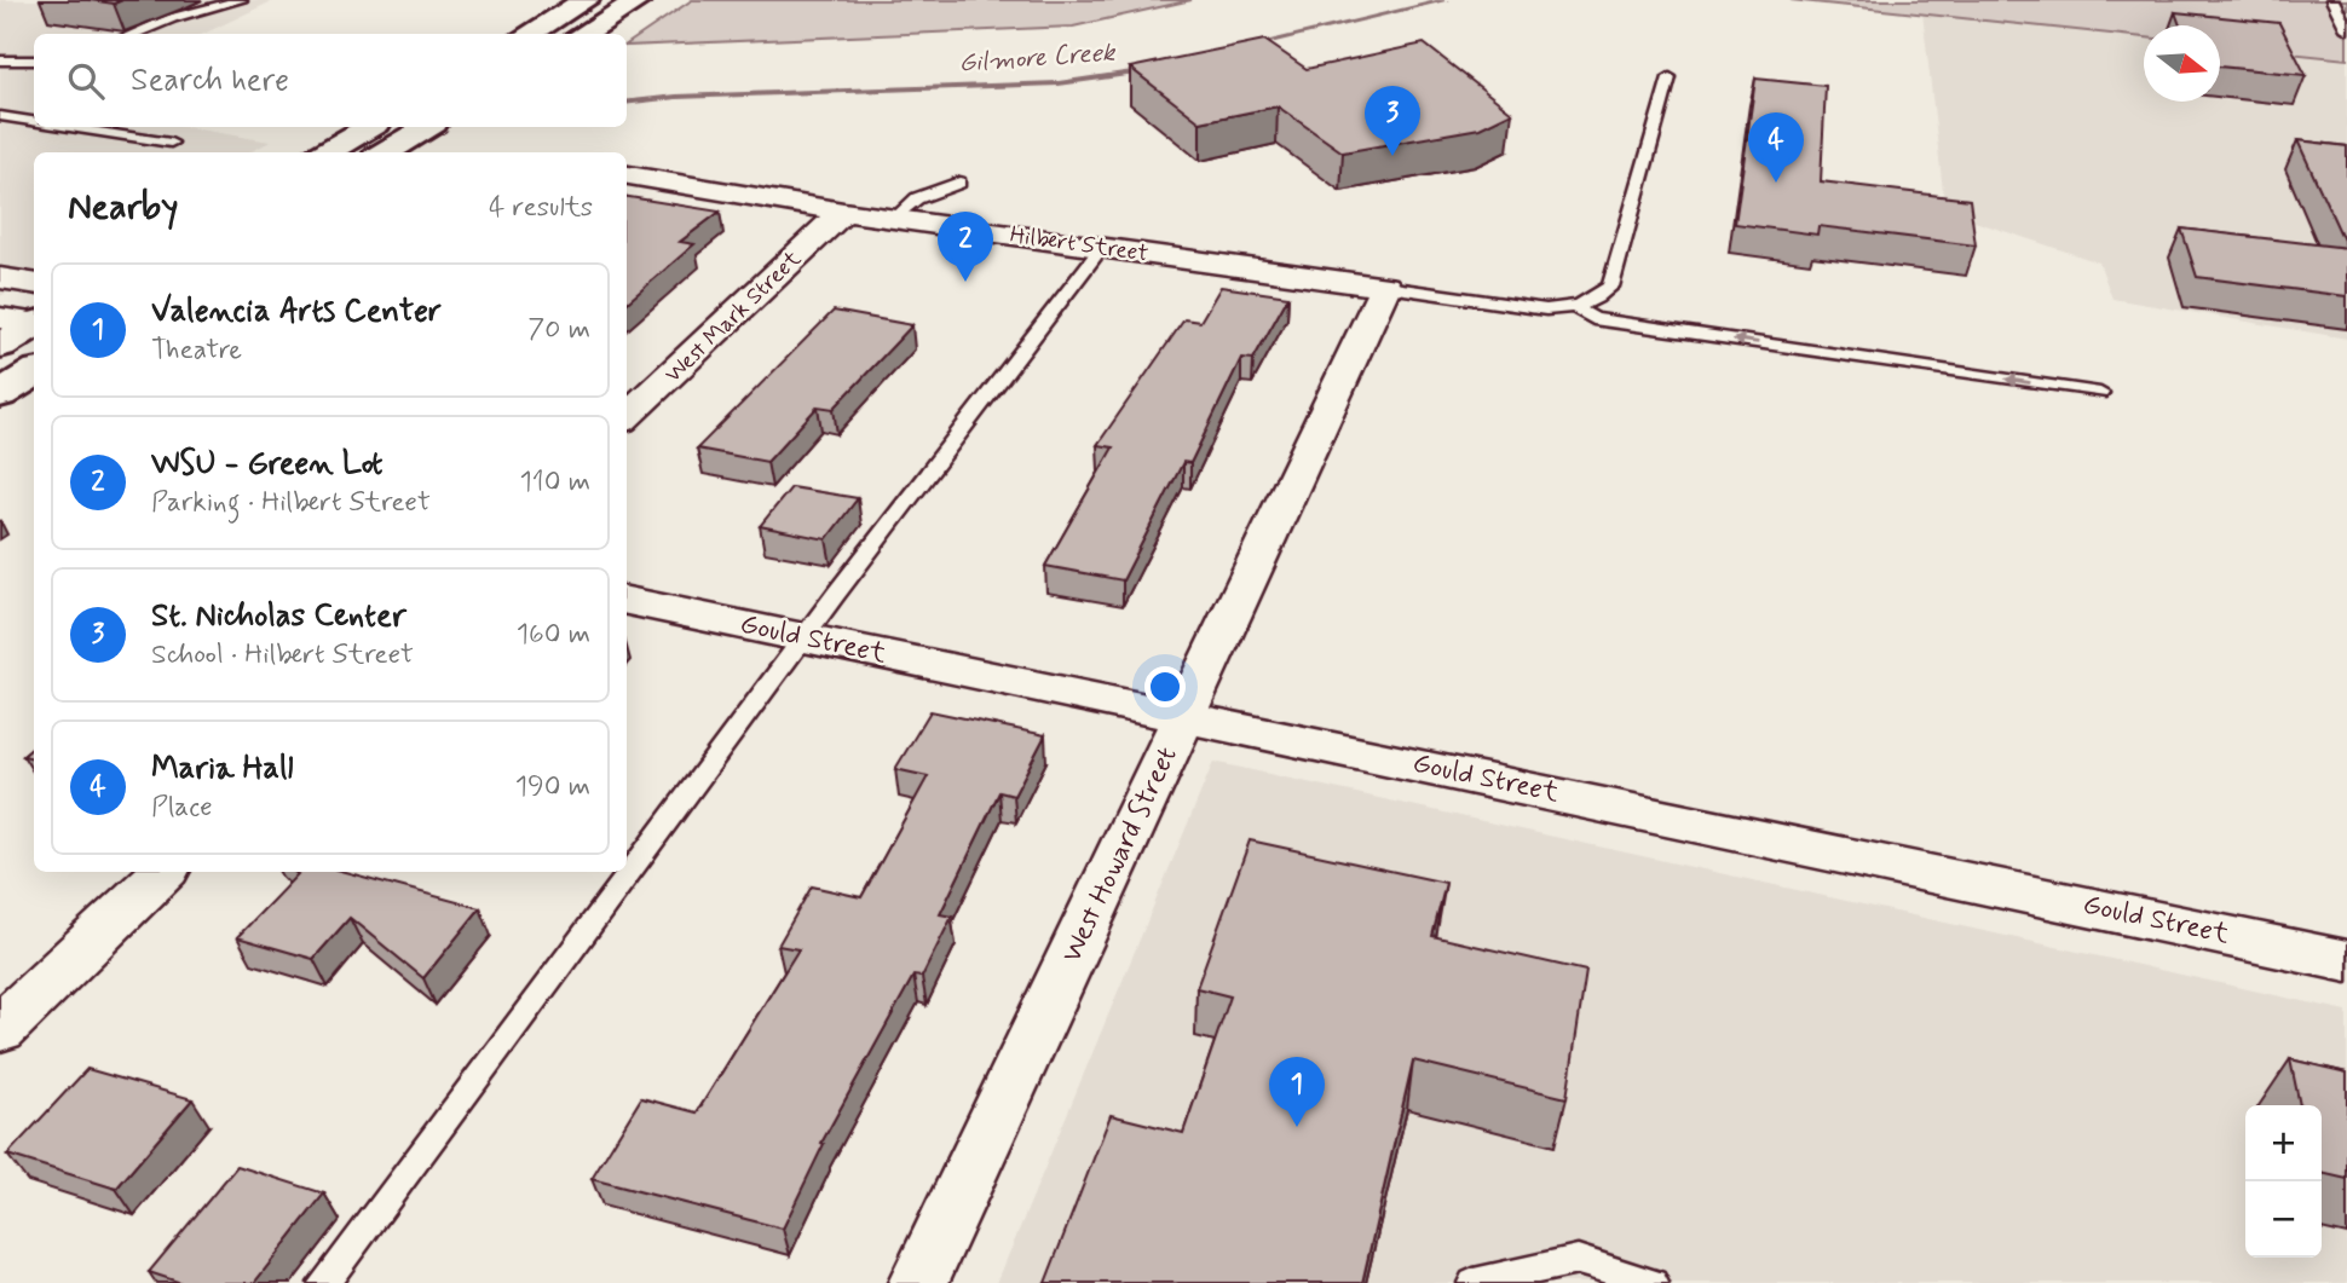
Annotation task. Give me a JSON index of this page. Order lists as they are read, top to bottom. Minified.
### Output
{"streets":{"street":["Hilbert Street","West Mark Street","Gould Street","West Howard Street"]},"crossings":[["Hilbert Street","West Mark Street"],["Hilbert Street","West Howard Street"],["Gould Street","West Howard Street"]],"water":["Gilmore Creek"],"north":"right","page":{"search":"Search here","pins":["3","4","2","1"],"heading":["Nearby","4 results"],"list":[{"mark":"1","name":"Valencia Arts Center","note":"Theatre","value":"70 m"},{"mark":"2","name":"WSU - Green Lot","note":"Parking · Hilbert Street","value":"110 m"},{"mark":"3","name":"St. Nicholas Center","note":"School · Hilbert Street","value":"160 m"},{"mark":"4","name":"Maria Hall","note":"Place","value":"190 m"}],"map_buttons":["+","−"]}}
